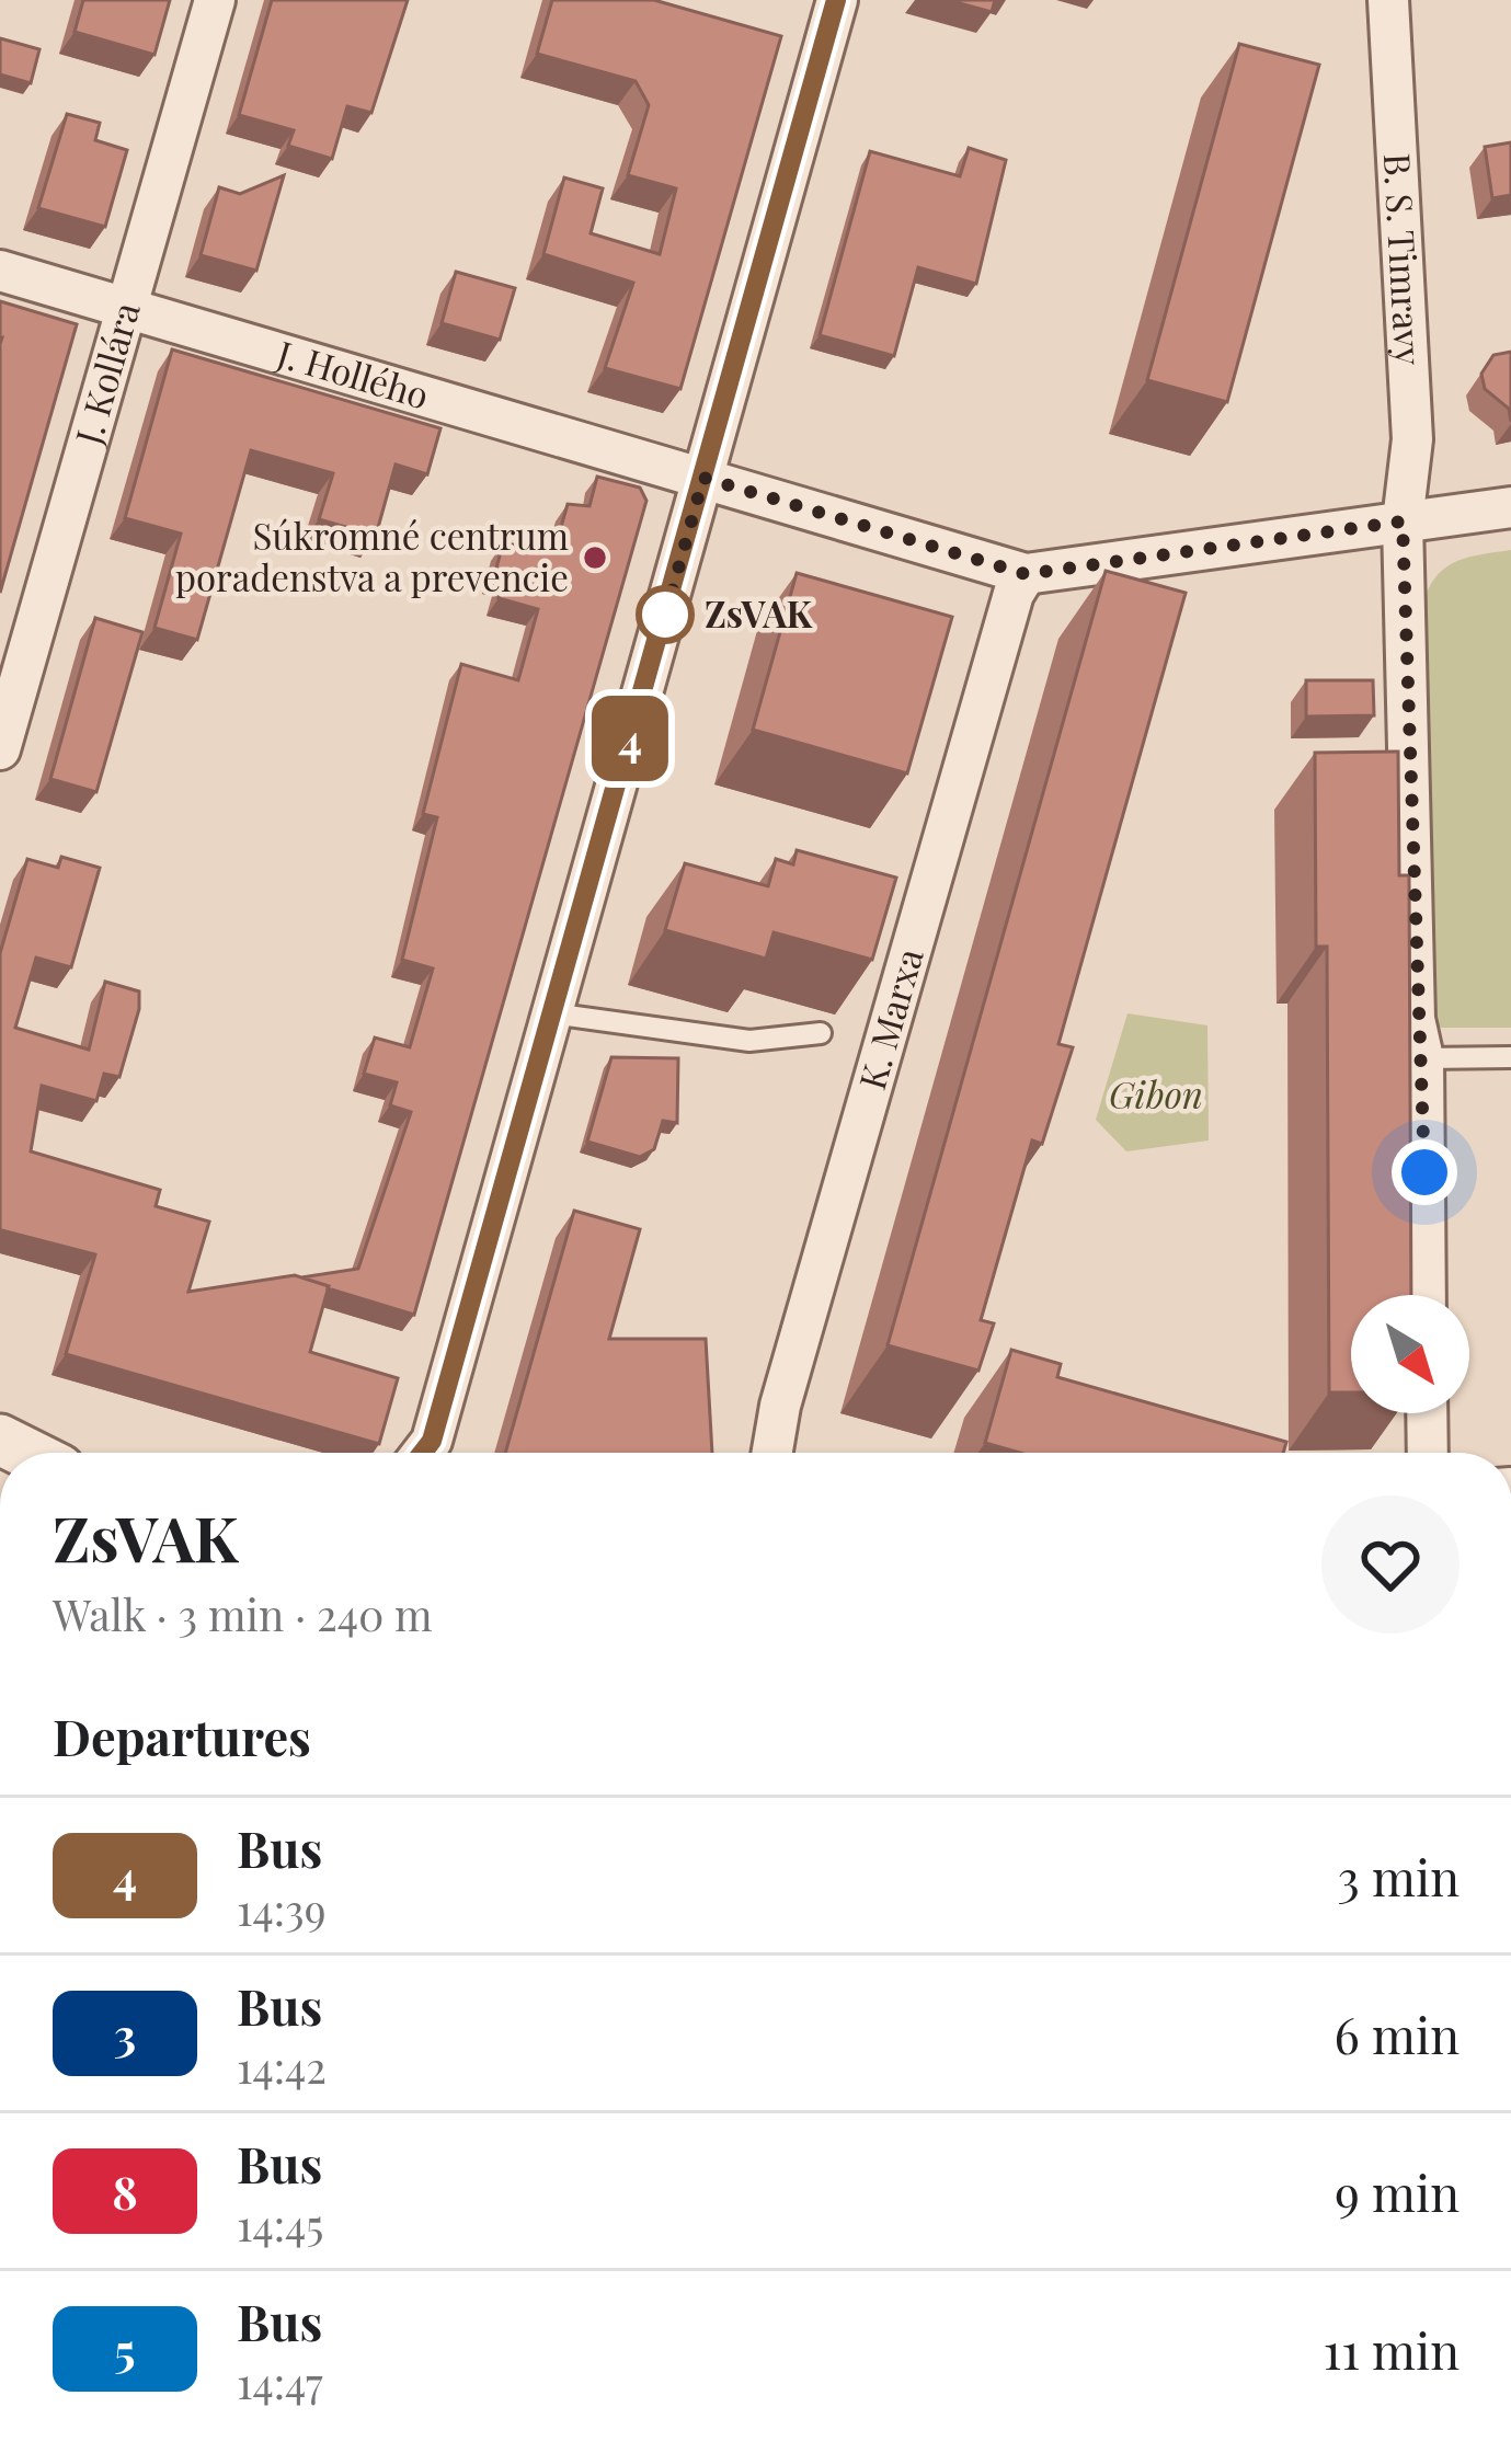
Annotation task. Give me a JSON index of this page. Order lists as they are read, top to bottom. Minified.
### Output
{"streets":{"street":["B. S. Timravy","J. Kollára","J. Hollého","K. Marxa"]},"crossings":[["J. Kollára","J. Hollého"]],"parks":["Gibon"],"places":["Súkromné centrum poradenstva a prevencie","ZsVAK"],"lines":["bus line 4"],"north":"bottom right","page":{"on_map":"4","heading":[["ZsVAK","Walk · 3 min · 240 m"],"Departures"],"list":[{"mark":"4","name":"Bus","note":"14:39","value":"3 min"},{"mark":"3","name":"Bus","note":"14:42","value":"6 min"},{"mark":"8","name":"Bus","note":"14:45","value":"9 min"},{"mark":"5","name":"Bus","note":"14:47","value":"11 min"}]}}
